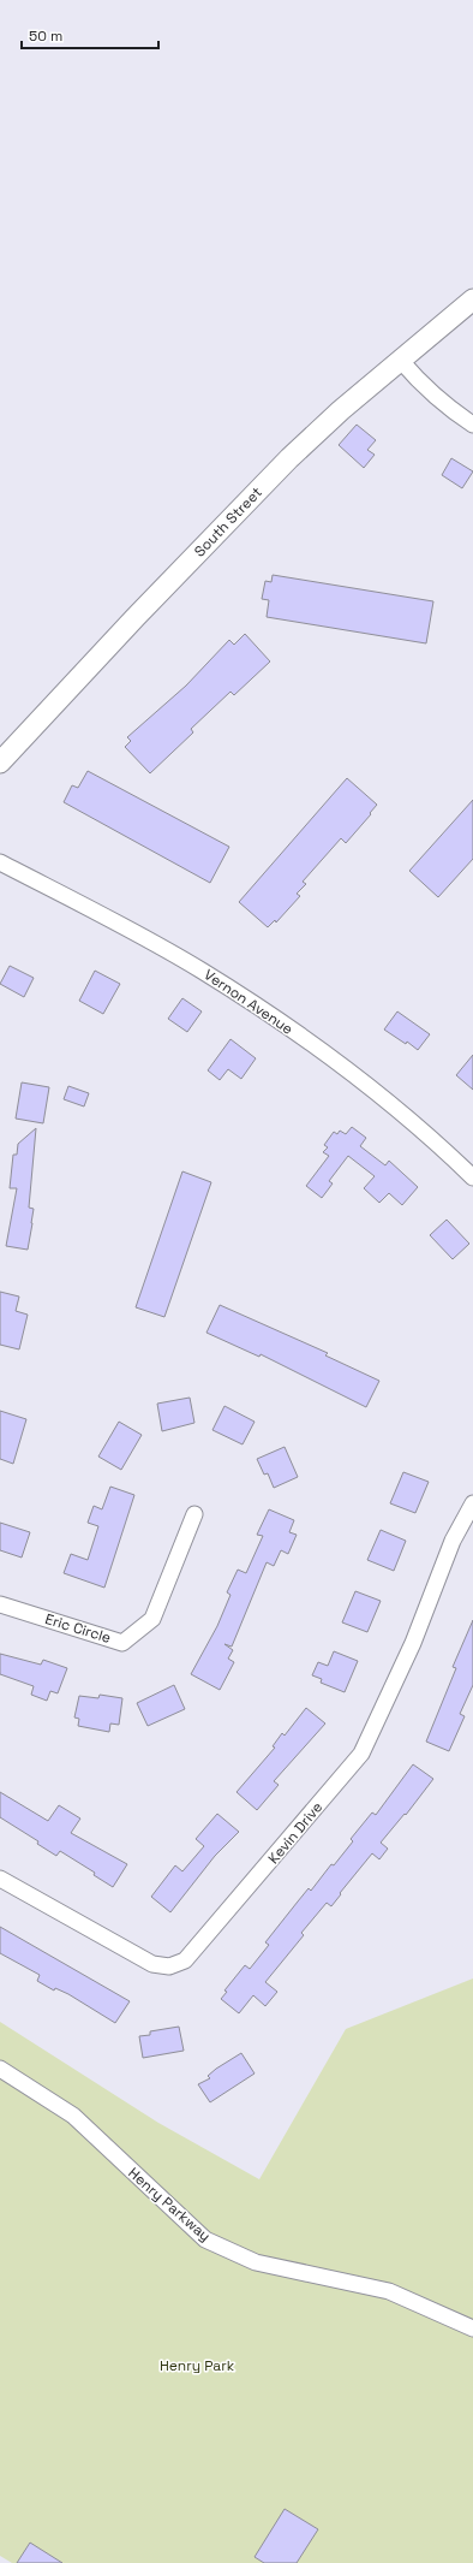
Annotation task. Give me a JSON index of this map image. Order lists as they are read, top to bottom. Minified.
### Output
{"streets":{"street":["South Street","Vernon Avenue","Eric Circle","Kevin Drive","Henry Parkway"]},"parks":["Henry Park"],"scale_bar":"50 m"}
